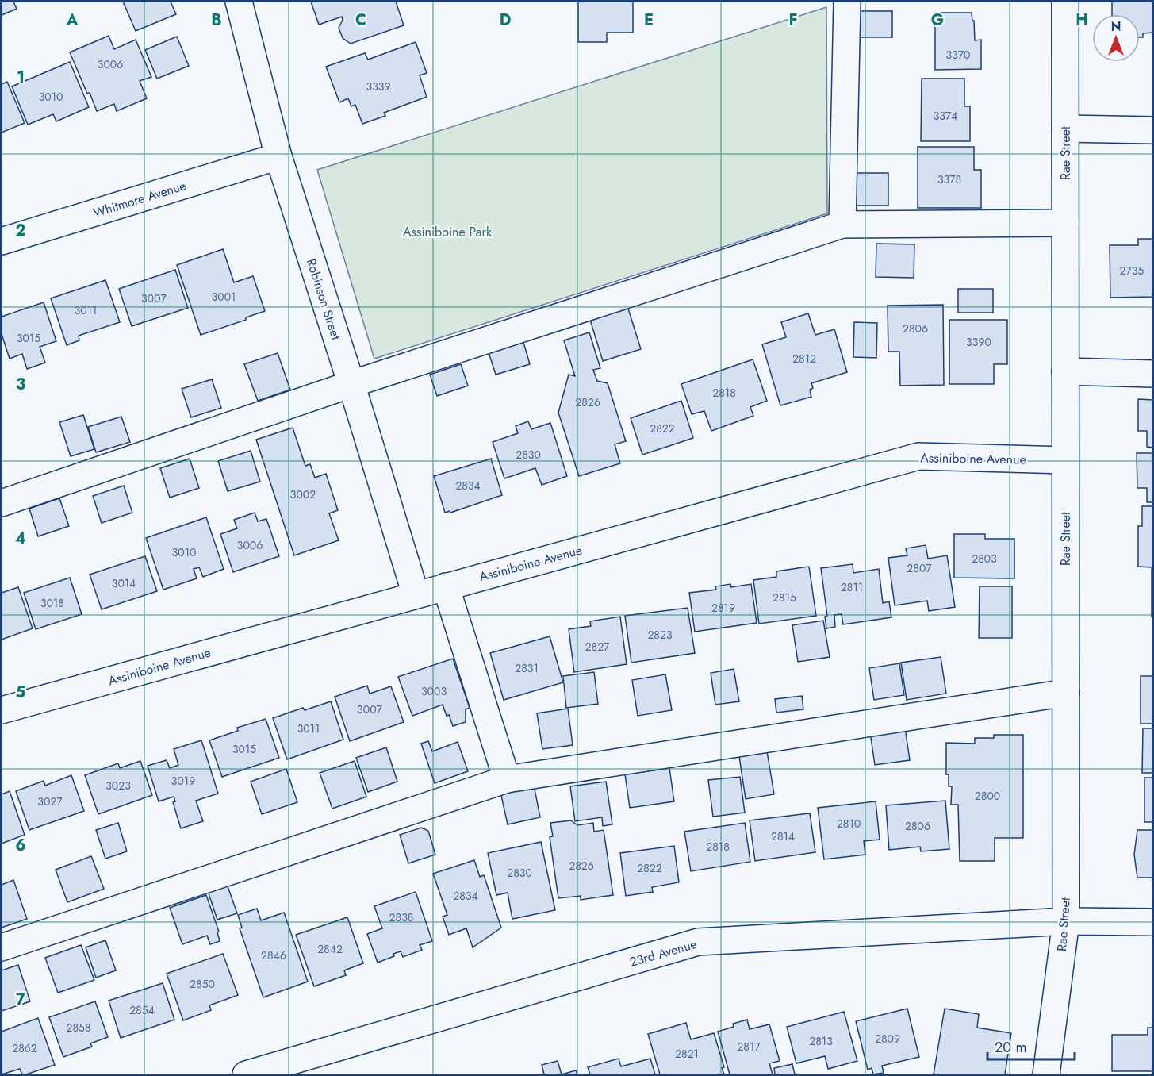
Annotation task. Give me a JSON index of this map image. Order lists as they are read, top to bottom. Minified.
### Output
{"streets":{"street":["Rae Street","Whitmore Avenue","Robinson Street","Assiniboine Avenue","23rd Avenue"]},"crossings":[["Rae Street","Assiniboine Avenue"],["Rae Street","23rd Avenue"],["Whitmore Avenue","Robinson Street"],["Robinson Street","Assiniboine Avenue"]],"parks":["Assiniboine Park"],"house_numbers":["3370","3006","3339","3010","3374","3378","2735","3001","3007","3011","2806","3015","3390","2812","2818","2826","2822","2830","2834","3002","3006","3010","2803","2807","3014","2811","2815","3018","2819","2823","2827","2831","3003","3007","3011","3015","3019","3023","2800","3027","2810","2806","2814","2818","2826","2822","2830","2834","2838","2842","2846","2850","2854","2858","2809","2813","2817","2862","2821"],"scale_bar":"20 m","north":"top","grid":{"columns":["A","B","C","D","E","F","G","H"],"rows":["1","2","3","4","5","6","7"]}}
